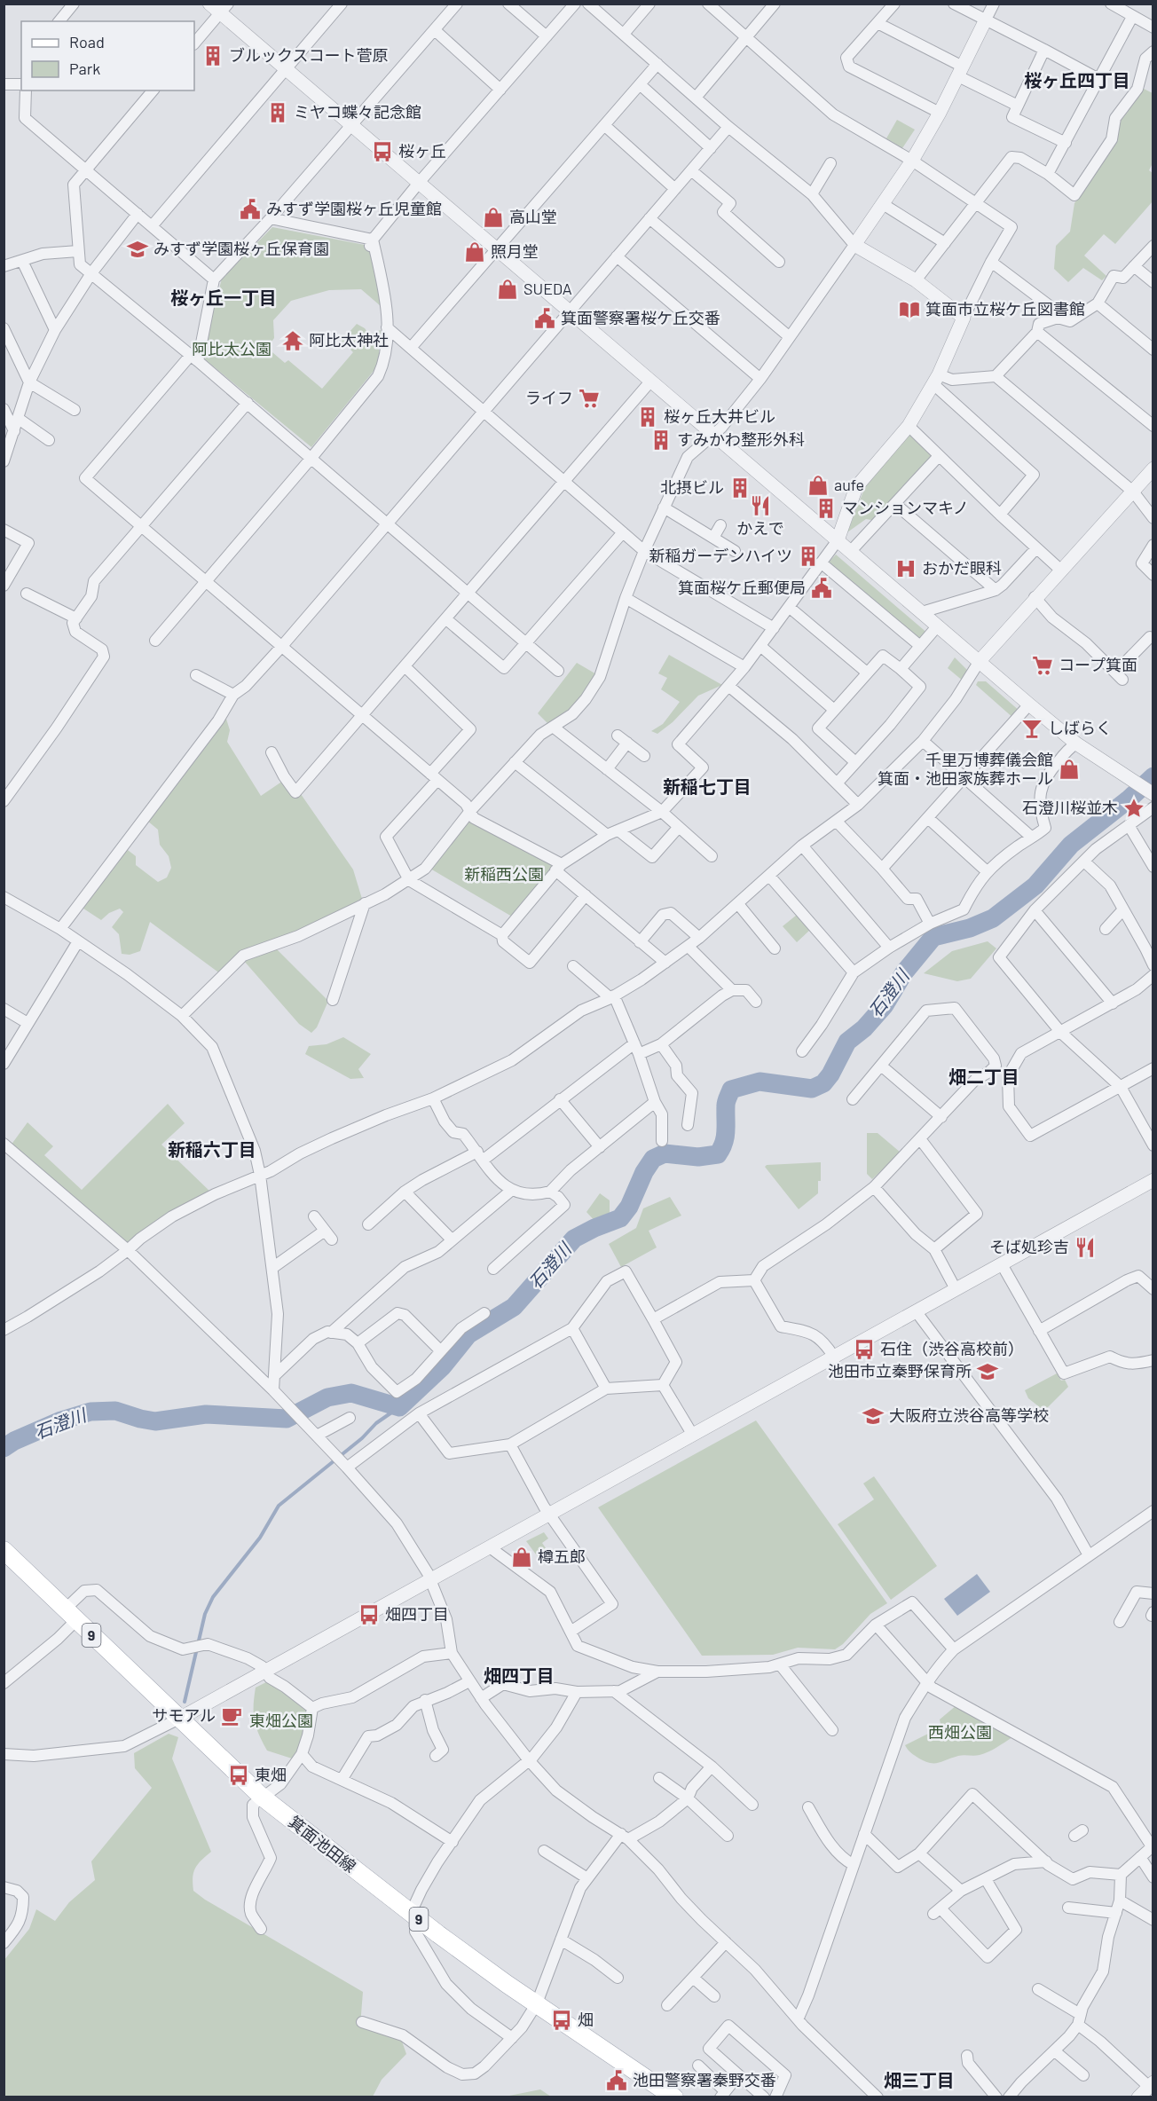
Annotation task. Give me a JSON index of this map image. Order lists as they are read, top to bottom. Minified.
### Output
{"streets":{"main road":["9","箕面池田線"]},"districts":["桜ヶ丘四丁目","桜ヶ丘一丁目","新稲七丁目","畑二丁目","新稲六丁目","畑四丁目","畑三丁目"],"water":["石澄川"],"parks":["阿比太公園","新稲西公園","東畑公園","西畑公園"],"places":{"building":["ブルックスコート菅原","ミヤコ蝶々記念館","桜ヶ丘大井ビル","すみかわ整形外科","北摂ビル","マンションマキノ","新稲ガーデンハイツ"],"bus stop":["桜ヶ丘","石住（渋谷高校前）","畑四丁目","東畑","畑"],"public building":["みすず学園桜ヶ丘児童館","箕面警察署桜ケ丘交番","箕面桜ケ丘郵便局","池田警察署秦野交番"],"shop":["高山堂","照月堂","SUEDA","aufe","千里万博葬儀会館 箕面・池田家族葬ホール","樽五郎"],"school or university":["みすず学園桜ヶ丘保育園","池田市立秦野保育所","大阪府立渋谷高等学校"],"library":["箕面市立桜ケ丘図書館"],"temple":["阿比太神社"],"supermarket":["ライフ","コープ箕面"],"restaurant":["かえで","そば処珍吉"],"hospital":["おかだ眼科"],"bar":["しばらく"],"place":["石澄川桜並木"],"cafe":["サモアル"]},"legend":["Road","Park"]}
